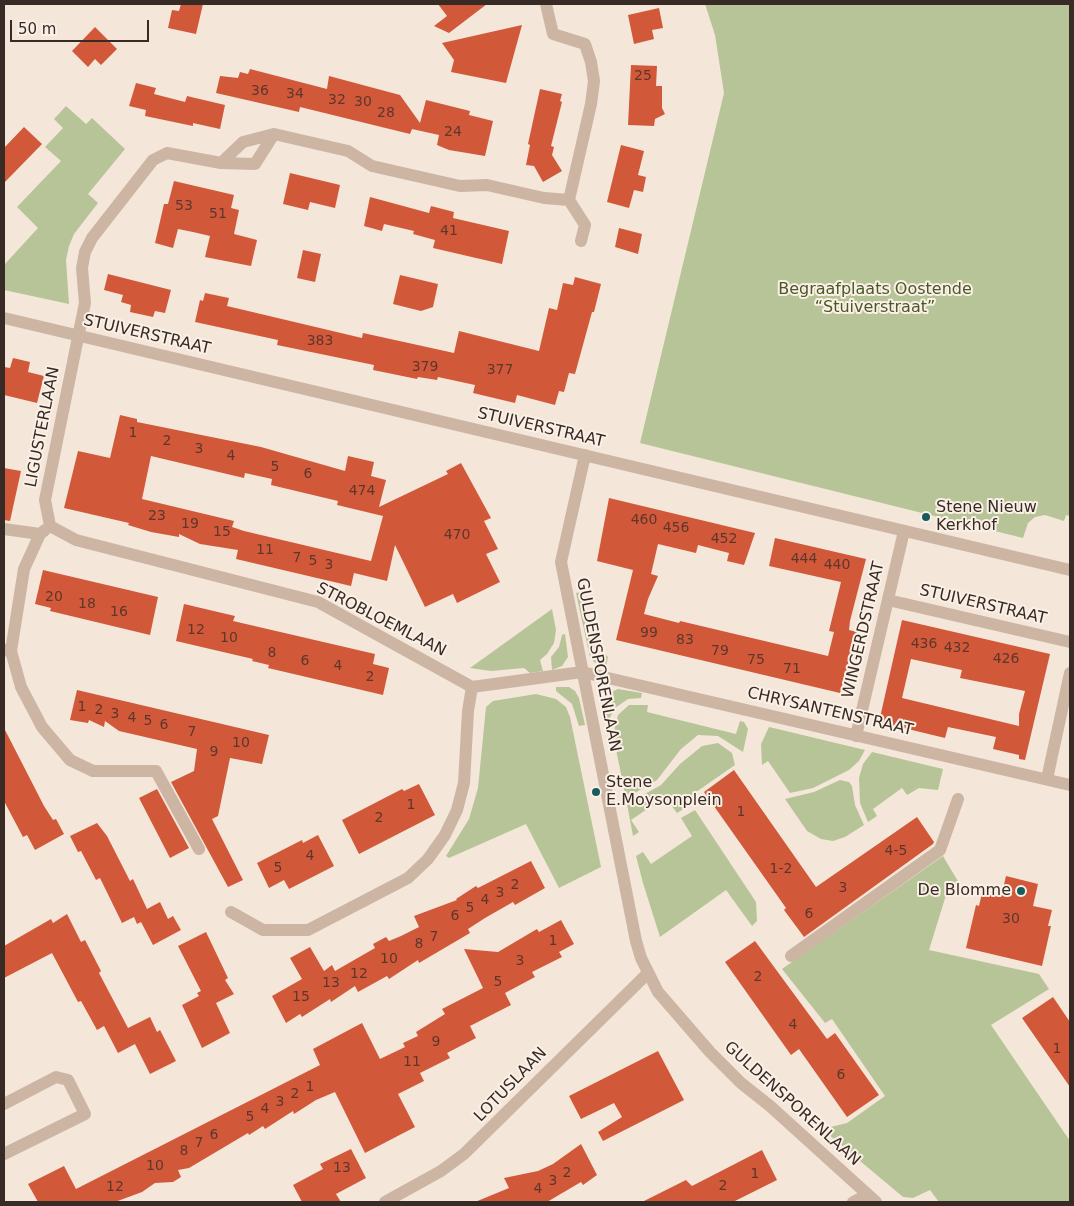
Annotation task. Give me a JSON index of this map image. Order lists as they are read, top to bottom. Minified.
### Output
{"streets":{"street":["STUIVERSTRAAT","LIGUSTERLAAN","STROBLOEMLAAN","WINGERDSTRAAT","GULDENSPORENLAAN","CHRYSANTENSTRAAT","LOTUSLAAN"]},"crossings":[["STUIVERSTRAAT","LIGUSTERLAAN"],["STUIVERSTRAAT","WINGERDSTRAAT"],["STUIVERSTRAAT","GULDENSPORENLAAN"],["LIGUSTERLAAN","STROBLOEMLAAN"],["WINGERDSTRAAT","CHRYSANTENSTRAAT"],["GULDENSPORENLAAN","CHRYSANTENSTRAAT"],["GULDENSPORENLAAN","LOTUSLAAN"]],"parks":["Begraafplaats Oostende “Stuiverstraat”"],"places":["Stene Nieuw Kerkhof","Stene E.Moysonplein","De Blomme"],"house_numbers":["25","36","34","32","30","28","24","53","51","41","383","379","377","1","2","3","4","5","6","474","23","460","19","456","15","470","452","11","7","444","5","3","440","20","18","16","12","99","10","83","436","432","79","8","426","75","6","4","71","2","1","2","3","4","5","6","7","10","9","1","1","2","4-5","4","5","1-2","2","3","3","4","5","6","6","30","7","1","8","10","3","12","2","5","13","15","4","9","1","11","6","1","2","3","4","5","6","7","8","10","13","2","1","3","2","12","4"],"scale_bar":"50 m"}
